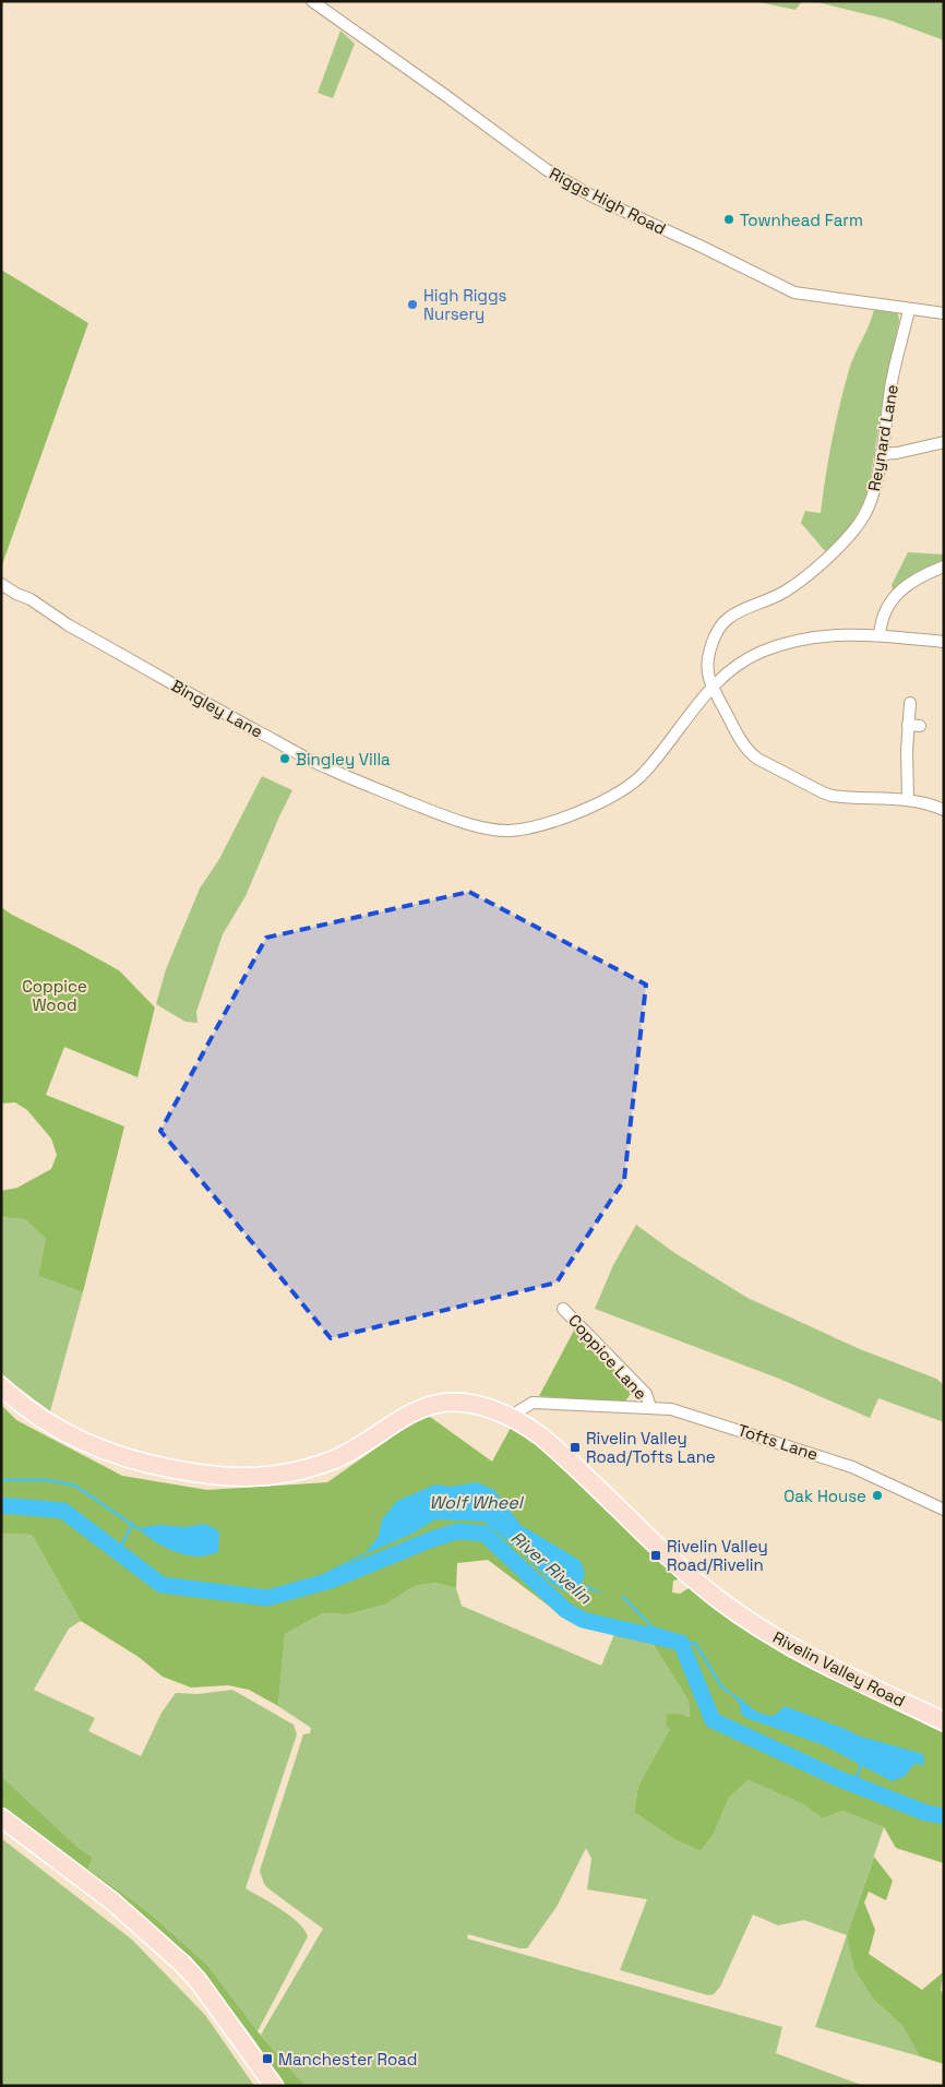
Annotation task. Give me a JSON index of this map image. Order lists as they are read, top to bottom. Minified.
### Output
{"streets":{"main road":["Rivelin Valley Road"],"street":["Riggs High Road","Reynard Lane","Bingley Lane","Coppice Lane","Tofts Lane"]},"crossings":[["Riggs High Road","Reynard Lane"],["Reynard Lane","Bingley Lane"],["Coppice Lane","Tofts Lane"],["Tofts Lane","Rivelin Valley Road"]],"water":["Wolf Wheel","River Rivelin"],"parks":["Coppice Wood"],"places":{"other":["Townhead Farm","High Riggs Nursery","Bingley Villa","Oak House"],"transit":["Rivelin Valley Road/Tofts Lane","Rivelin Valley Road/Rivelin","Manchester Road"]}}
